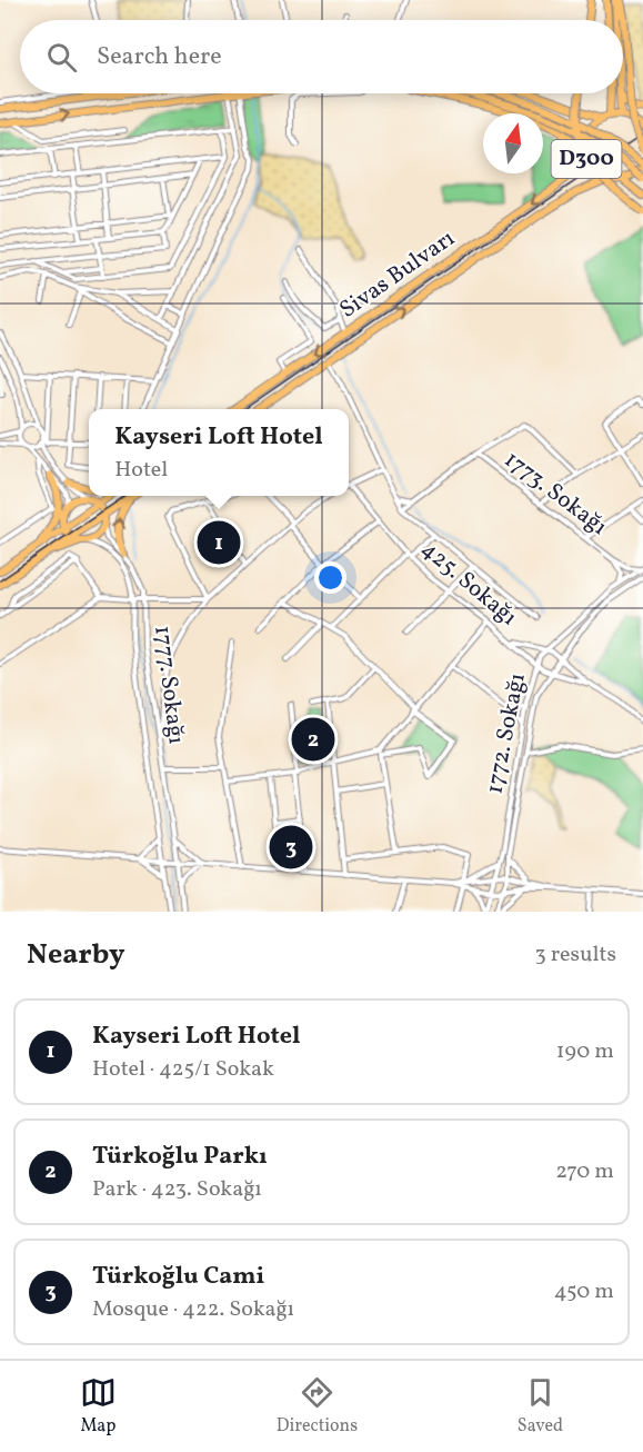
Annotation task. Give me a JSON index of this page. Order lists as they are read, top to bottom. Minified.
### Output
{"streets":{"highway":["D300","Sivas Bulvarı"],"street":["1773. Sokağı","425. Sokağı","1777. Sokağı","1772. Sokağı"]},"crossings":[["1773. Sokağı","1772. Sokağı"],["425. Sokağı","1772. Sokağı"]],"north":"top","page":{"search":"Search here","popup":["Kayseri Loft Hotel","Hotel"],"pins":["1","2","3"],"heading":["Nearby","3 results"],"list":[{"mark":"1","name":"Kayseri Loft Hotel","note":"Hotel · 425/1 Sokak","value":"190 m"},{"mark":"2","name":"Türkoğlu Parkı","note":"Park · 423. Sokağı","value":"270 m"},{"mark":"3","name":"Türkoğlu Cami","note":"Mosque · 422. Sokağı","value":"450 m"}],"nav":["Map","Directions","Saved"]}}
